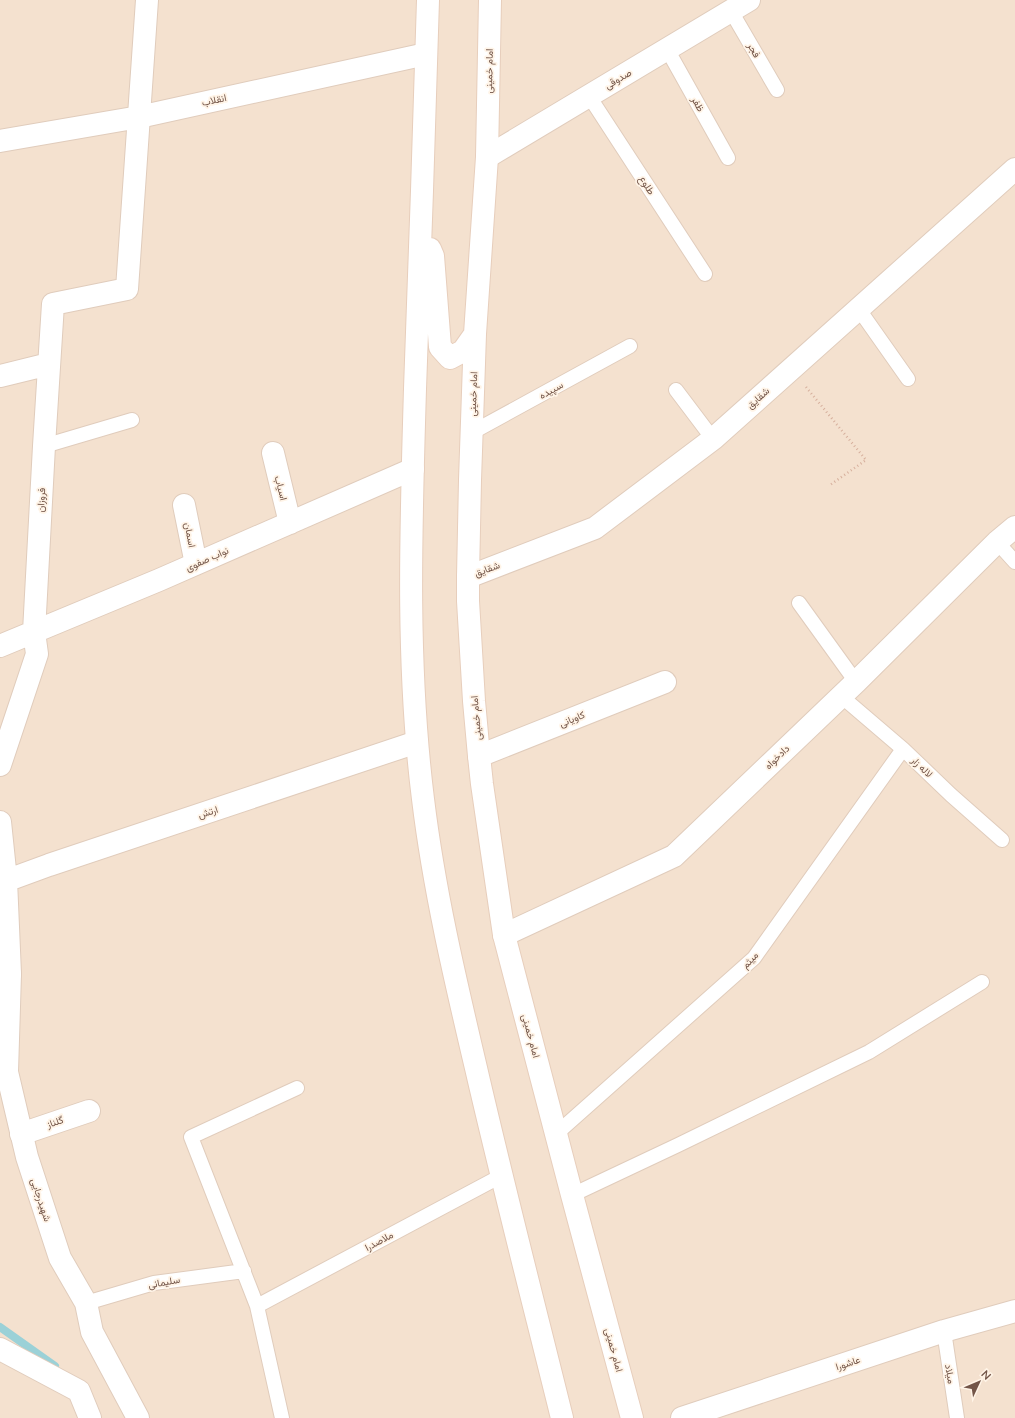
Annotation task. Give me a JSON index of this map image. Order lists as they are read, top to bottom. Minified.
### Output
{"streets":{"street":["امام خمینی","صدوقی","انقلاب","شقایق","اسیاب","فروزان","اسمان","نواب صفوی","کاویانی","دادخواه","ارتش","گلناز","شهیدرجایی","عاشورا"],"lane":["فجر","ظفر","طلوع","سپیده","لاله زار","میثم","ملاصدرا","سلیمانی","میلاد"]},"crossings":[["فجر","صدوقی"],["امام خمینی","صدوقی"],["امام خمینی","سپیده"],["امام خمینی","شقایق"],["امام خمینی","کاویانی"],["امام خمینی","دادخواه"],["امام خمینی","میثم"],["صدوقی","ظفر"],["صدوقی","طلوع"],["انقلاب","فروزان"],["اسیاب","نواب صفوی"],["فروزان","نواب صفوی"],["اسمان","نواب صفوی"],["دادخواه","لاله زار"],["لاله زار","میثم"],["گلناز","شهیدرجایی"],["شهیدرجایی","سلیمانی"],["عاشورا","میلاد"]],"north":"top right"}
